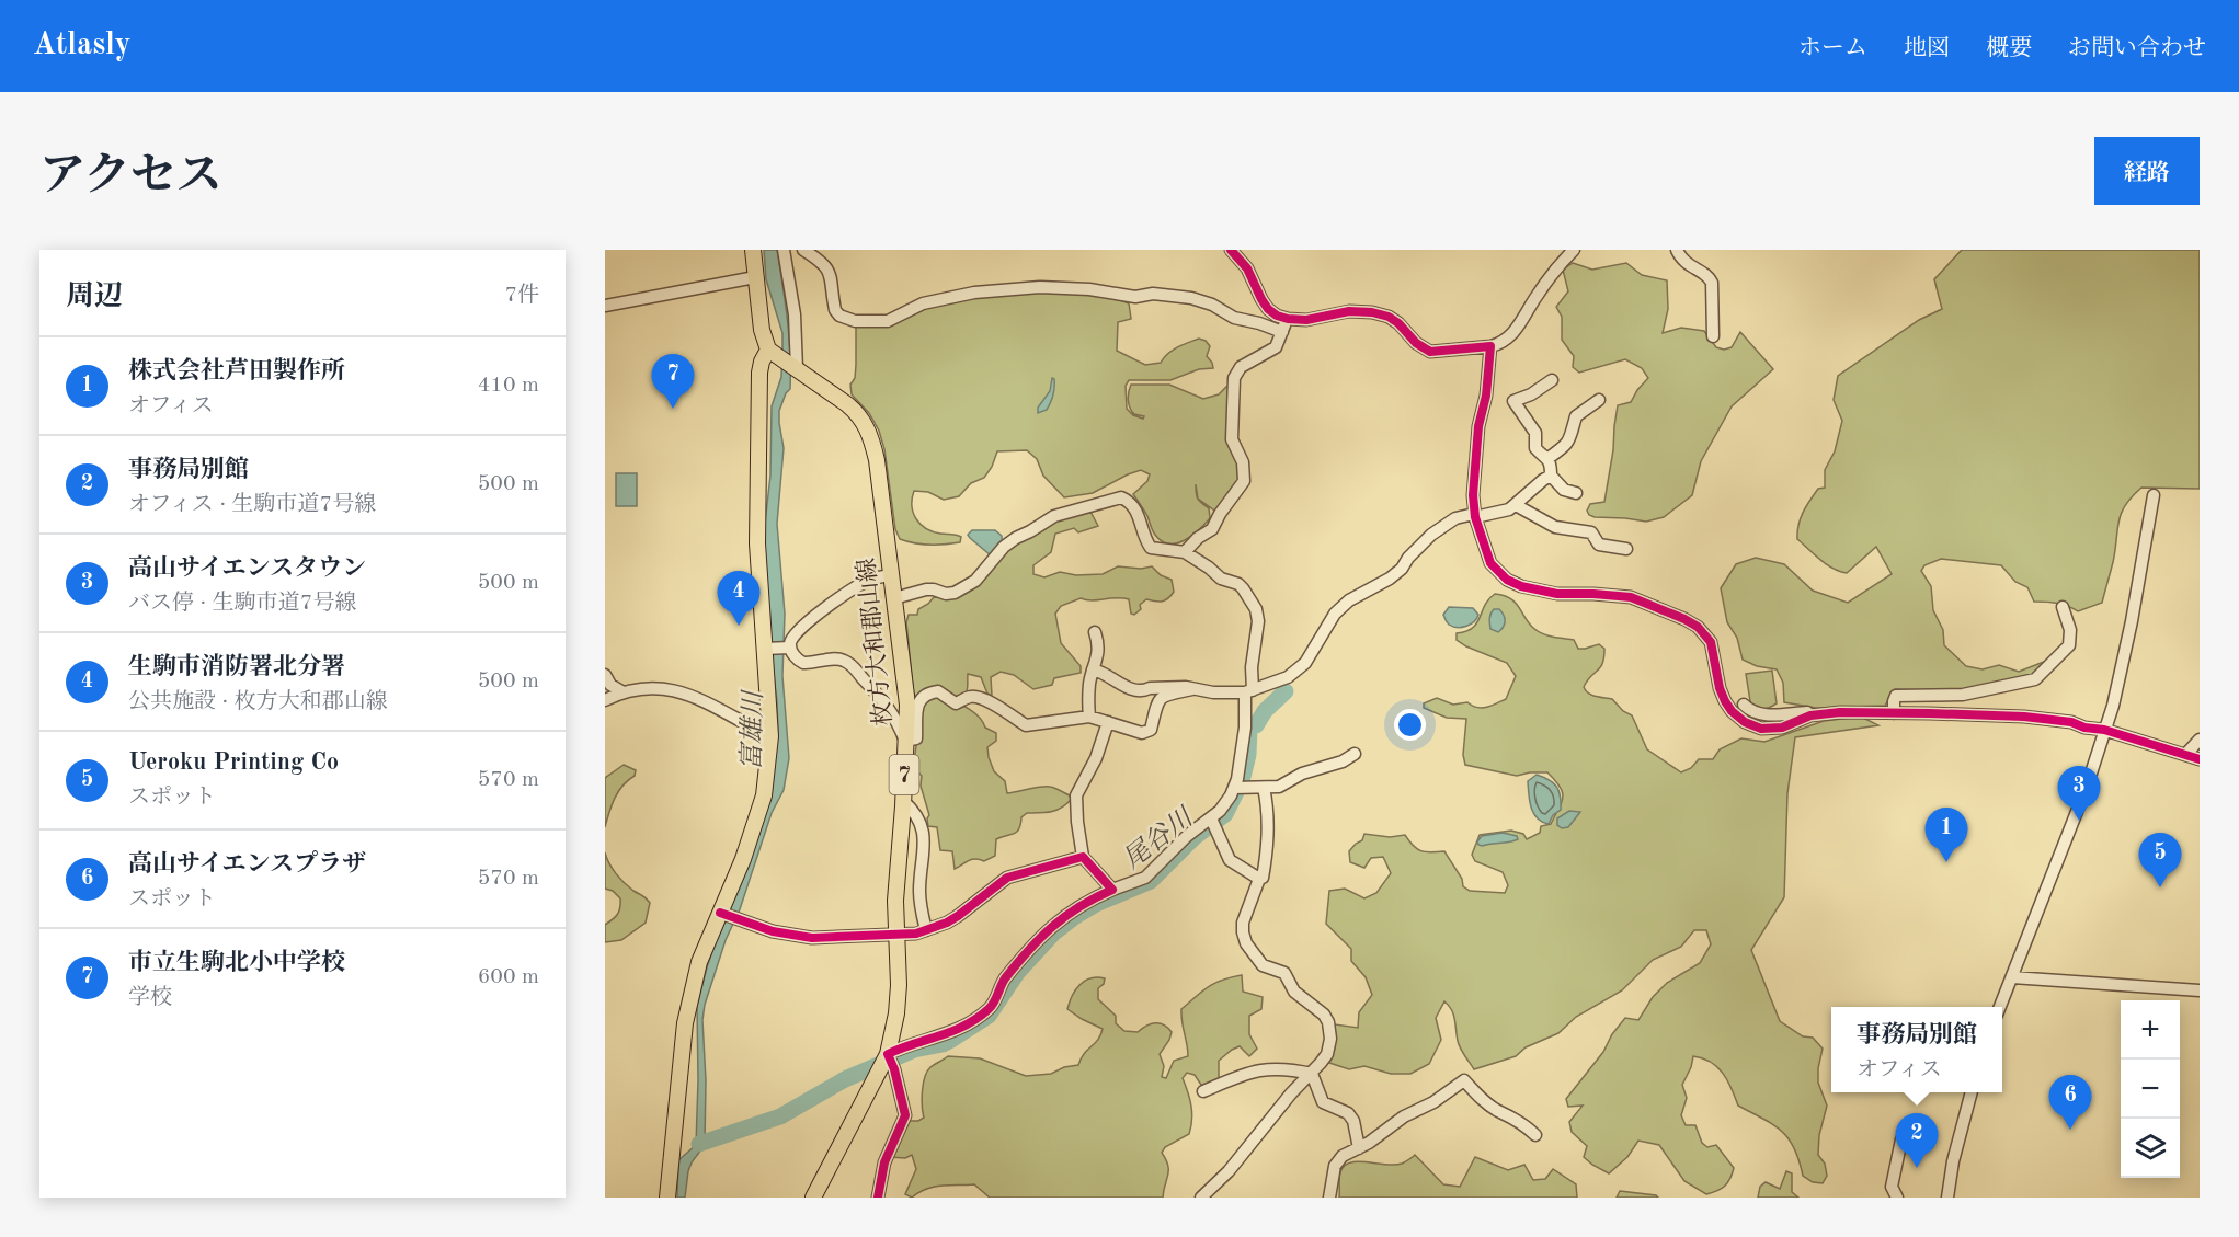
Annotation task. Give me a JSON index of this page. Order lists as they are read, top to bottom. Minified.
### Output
{"streets":{"main road":["枚方大和郡山線","7"]},"water":["富雄川","尾谷川"],"page":{"header":"Atlasly","nav":["ホーム","地図","概要","お問い合わせ"],"title":"アクセス","buttons":"経路","heading":["周辺","7件"],"list":[{"mark":"1","name":"株式会社芦田製作所","note":"オフィス","value":"410 m"},{"mark":"2","name":"事務局別館","note":"オフィス · 生駒市道7号線","value":"500 m"},{"mark":"3","name":"高山サイエンスタウン","note":"バス停 · 生駒市道7号線","value":"500 m"},{"mark":"4","name":"生駒市消防署北分署","note":"公共施設 · 枚方大和郡山線","value":"500 m"},{"mark":"5","name":"Ueroku Printing Co","note":"スポット","value":"570 m"},{"mark":"6","name":"高山サイエンスプラザ","note":"スポット","value":"570 m"},{"mark":"7","name":"市立生駒北小中学校","note":"学校","value":"600 m"}],"pins":["7","4","3","1","5","6","2"],"map_buttons":["+","−"],"popup":["事務局別館","オフィス"]}}
